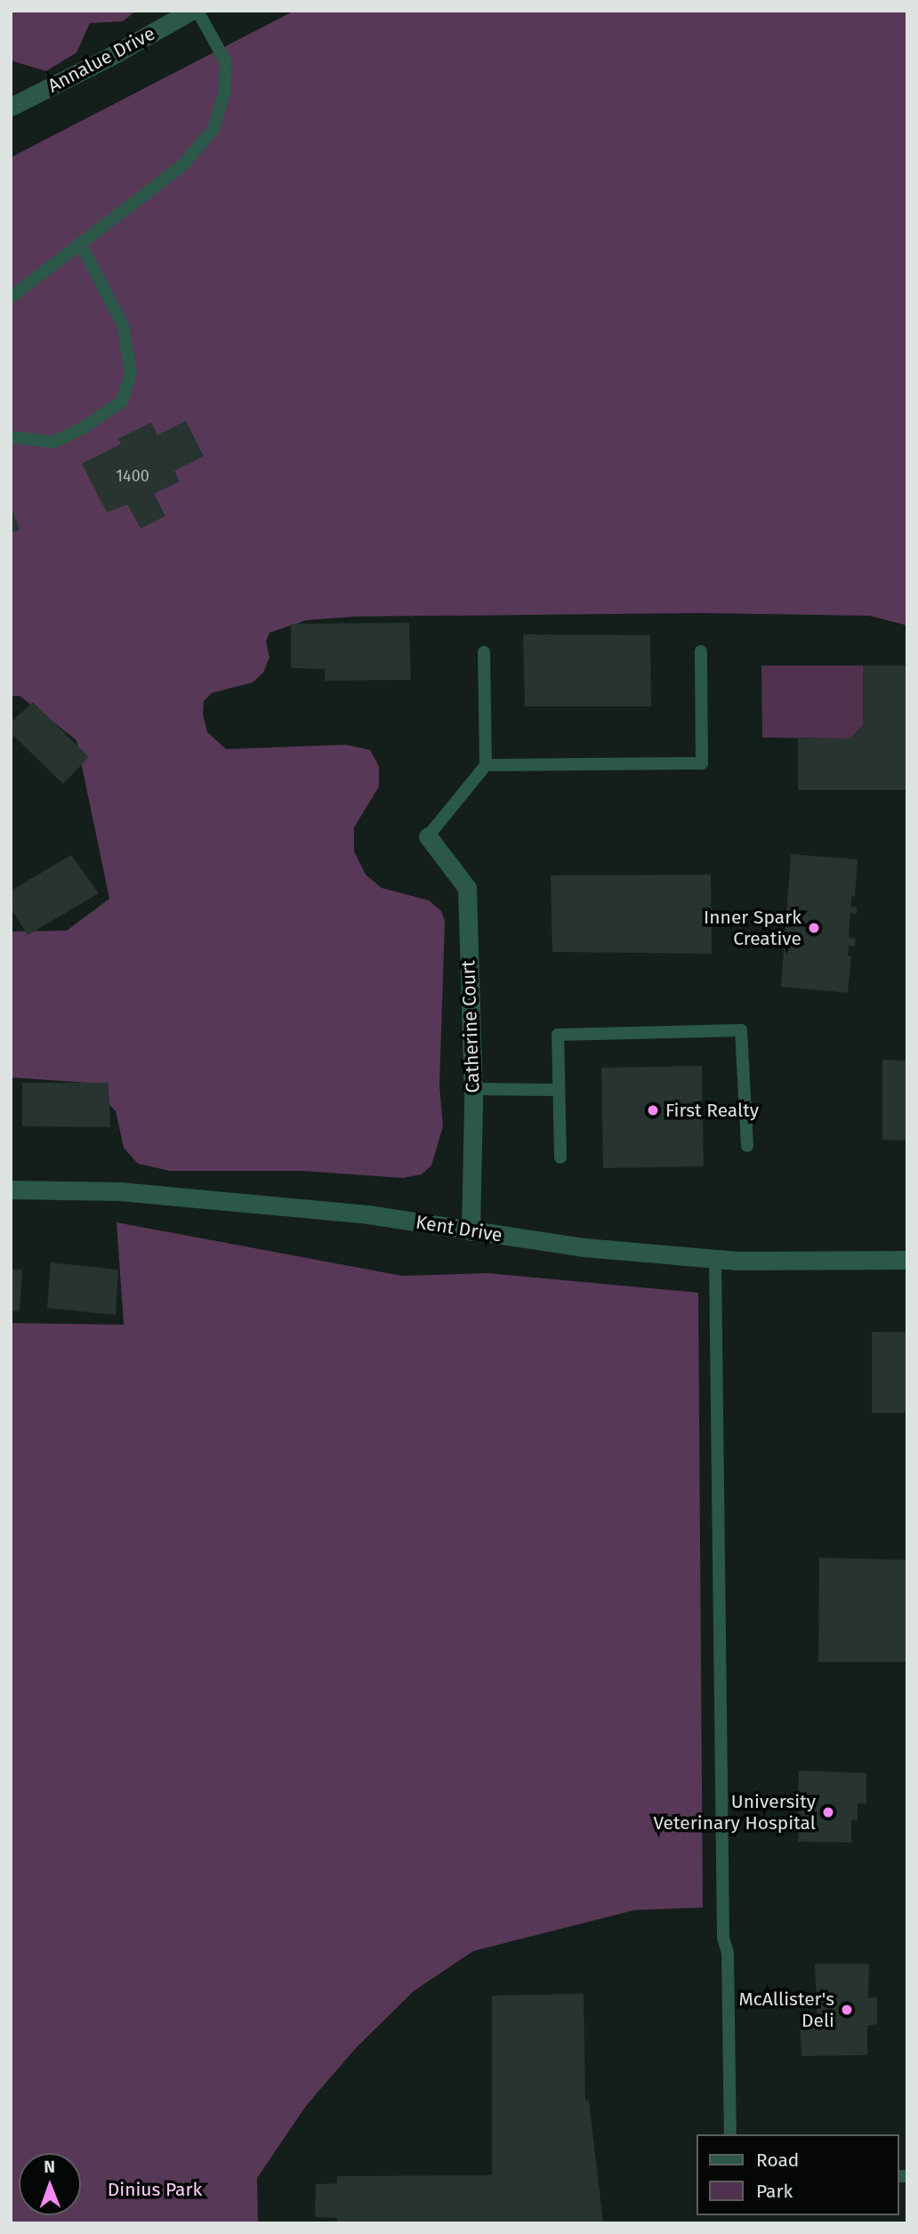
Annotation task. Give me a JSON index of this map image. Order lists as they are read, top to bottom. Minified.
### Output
{"streets":{"street":["Annalue Drive","Catherine Court","Kent Drive"]},"crossings":[["Catherine Court","Kent Drive"]],"parks":["Dinius Park"],"places":["Inner Spark Creative","First Realty","University Veterinary Hospital","McAllister's Deli"],"house_numbers":["1400"],"legend":["Road","Park"],"north":"top"}
